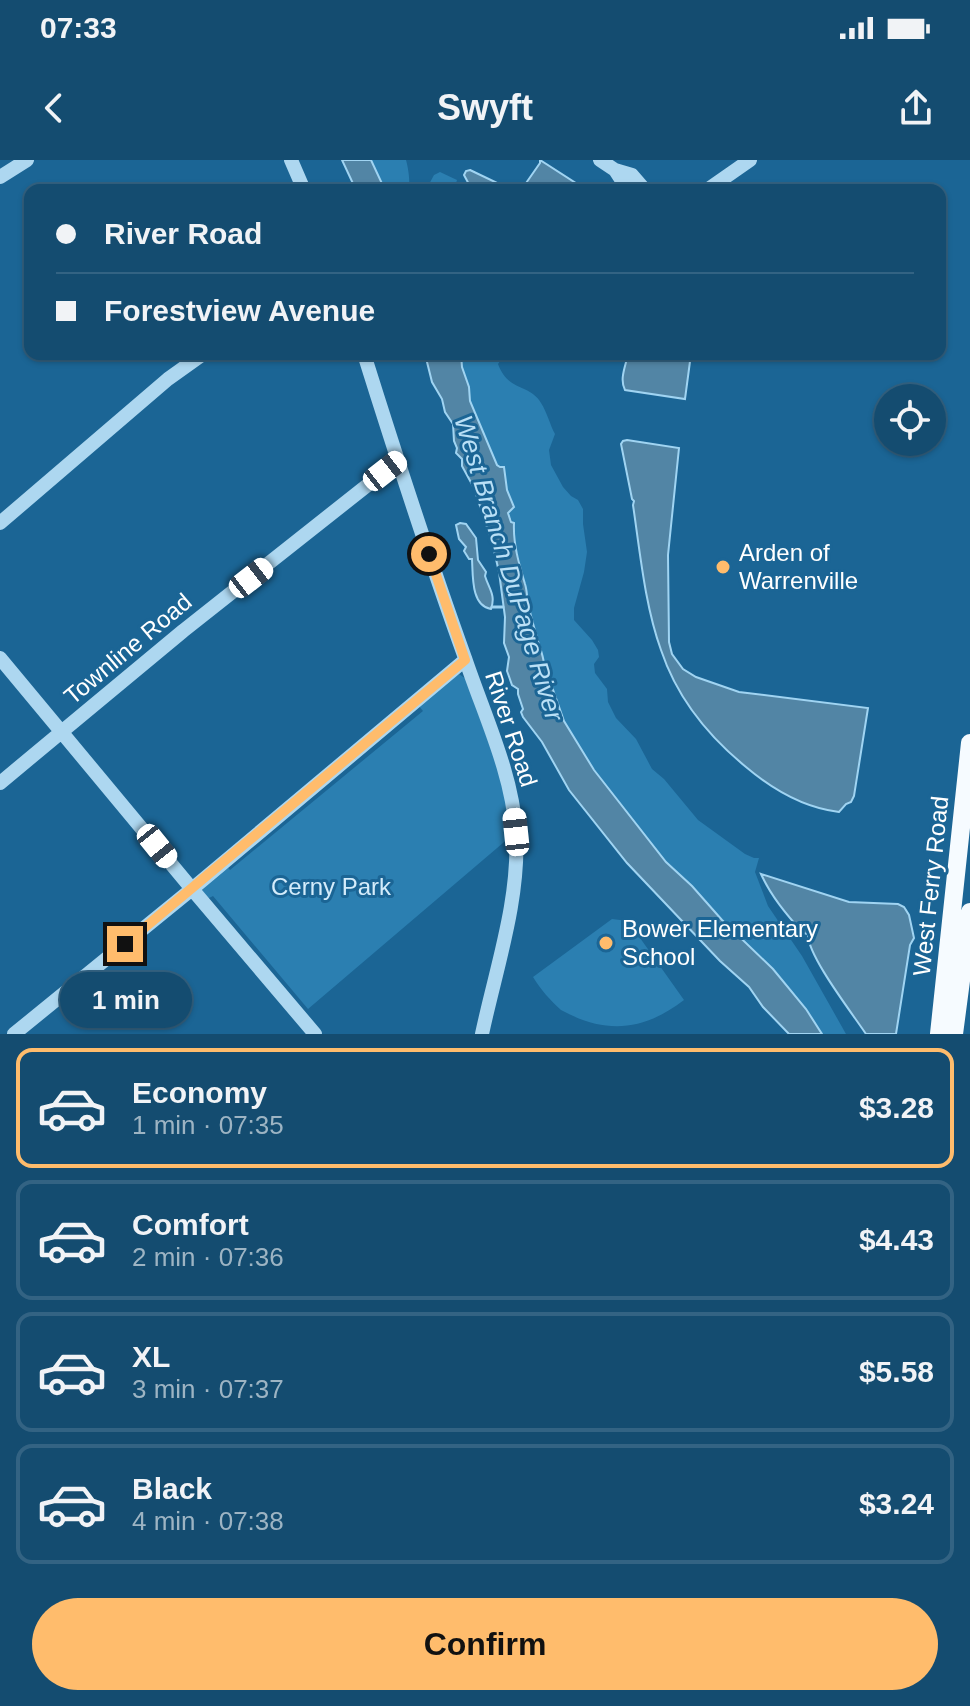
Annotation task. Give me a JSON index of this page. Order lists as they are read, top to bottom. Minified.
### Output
{"streets":{"main road":["West Ferry Road"],"street":["Townline Road","River Road"]},"crossings":[["Townline Road","River Road"]],"water":["West Branch DuPage River"],"parks":["Cerny Park"],"places":["Arden of Warrenville","Bower Elementary School"],"page":{"status":"07:33","header":"Swyft","banner":["River Road","Forestview Avenue"],"bubble":"1 min","list":[{"name":"Economy","note":"1 min · 07:35","value":"$3.28"},{"name":"Comfort","note":"2 min · 07:36","value":"$4.43"},{"name":"XL","note":"3 min · 07:37","value":"$5.58"},{"name":"Black","note":"4 min · 07:38","value":"$3.24"}],"buttons":"Confirm"}}
